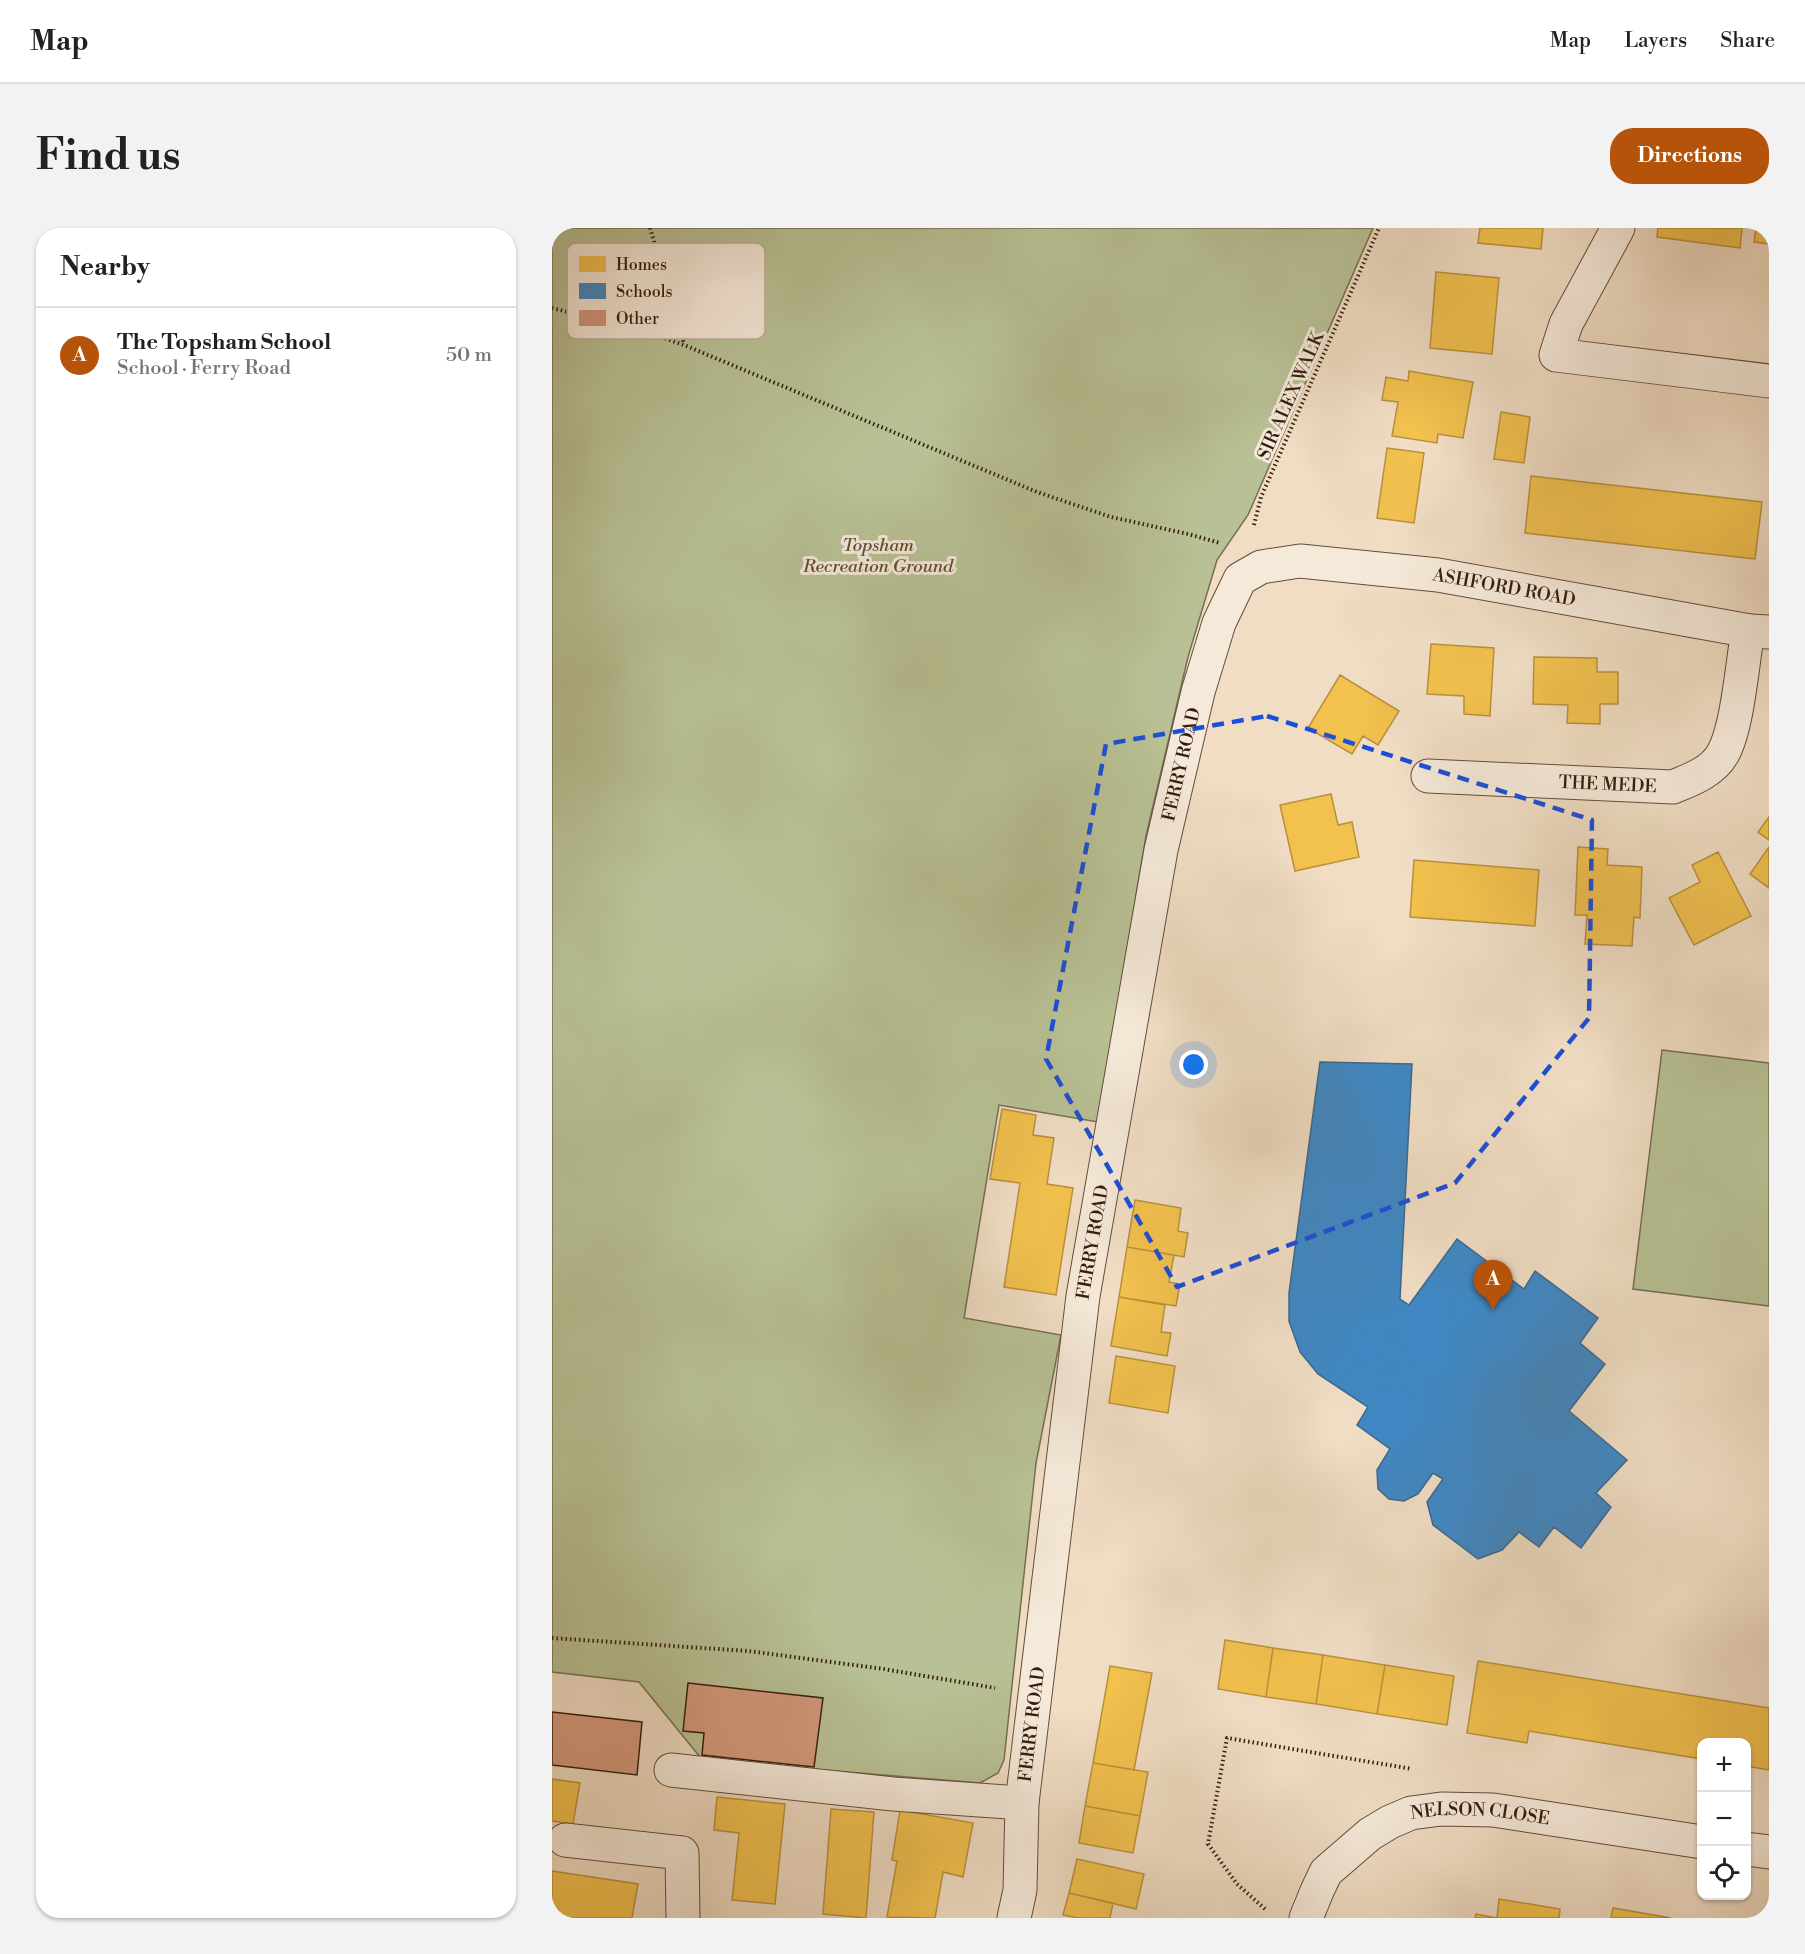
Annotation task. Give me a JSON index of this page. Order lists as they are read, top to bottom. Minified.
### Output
{"streets":{"street":["ASHFORD ROAD","FERRY ROAD","THE MEDE","NELSON CLOSE"],"path":["SIR ALEX WALK"]},"crossings":[["SIR ALEX WALK","ASHFORD ROAD"],["SIR ALEX WALK","FERRY ROAD"],["ASHFORD ROAD","FERRY ROAD"],["ASHFORD ROAD","THE MEDE"]],"parks":["Topsham Recreation Ground"],"legend":["Homes","Schools","Other"],"page":{"header":"Map","nav":["Map","Layers","Share"],"buttons":"Directions","title":"Find us","heading":"Nearby","list":[{"mark":"A","name":"The Topsham School","note":"School · Ferry Road","value":"50 m"}],"pins":"A","map_buttons":["+","−"]}}
